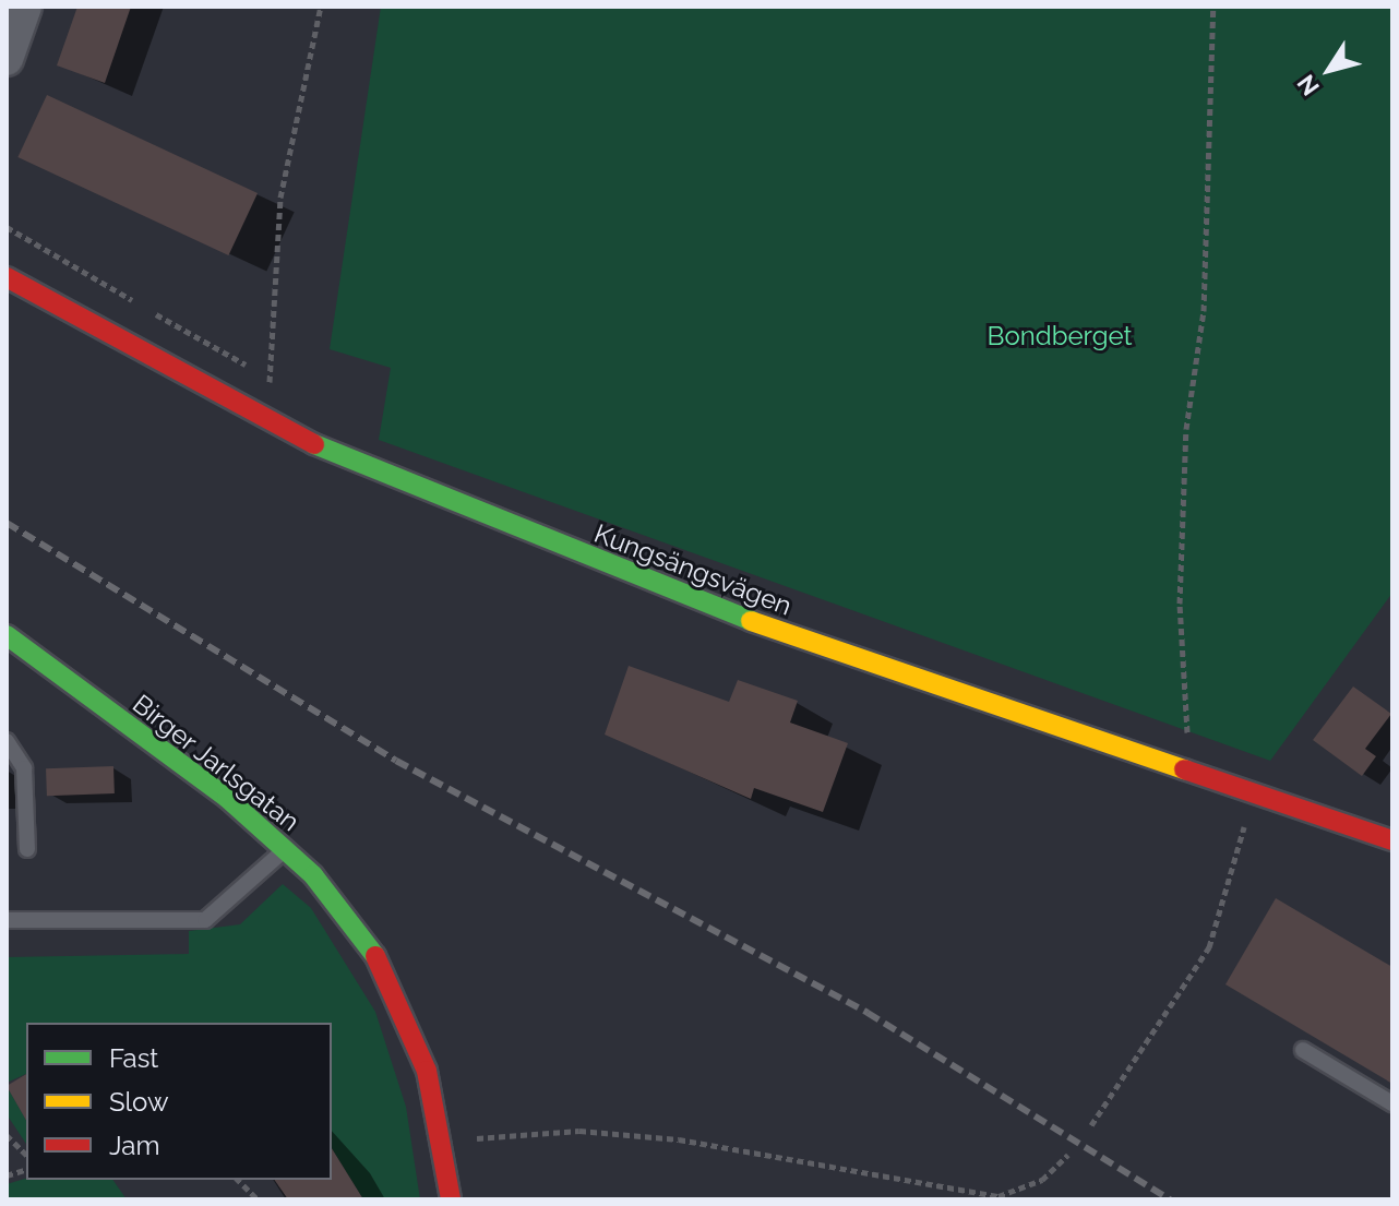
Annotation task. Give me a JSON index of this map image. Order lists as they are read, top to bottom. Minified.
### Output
{"streets":{"street":["Kungsängsvägen","Birger Jarlsgatan"]},"parks":["Bondberget"],"legend":["Fast","Slow","Jam"],"north":"bottom left"}
